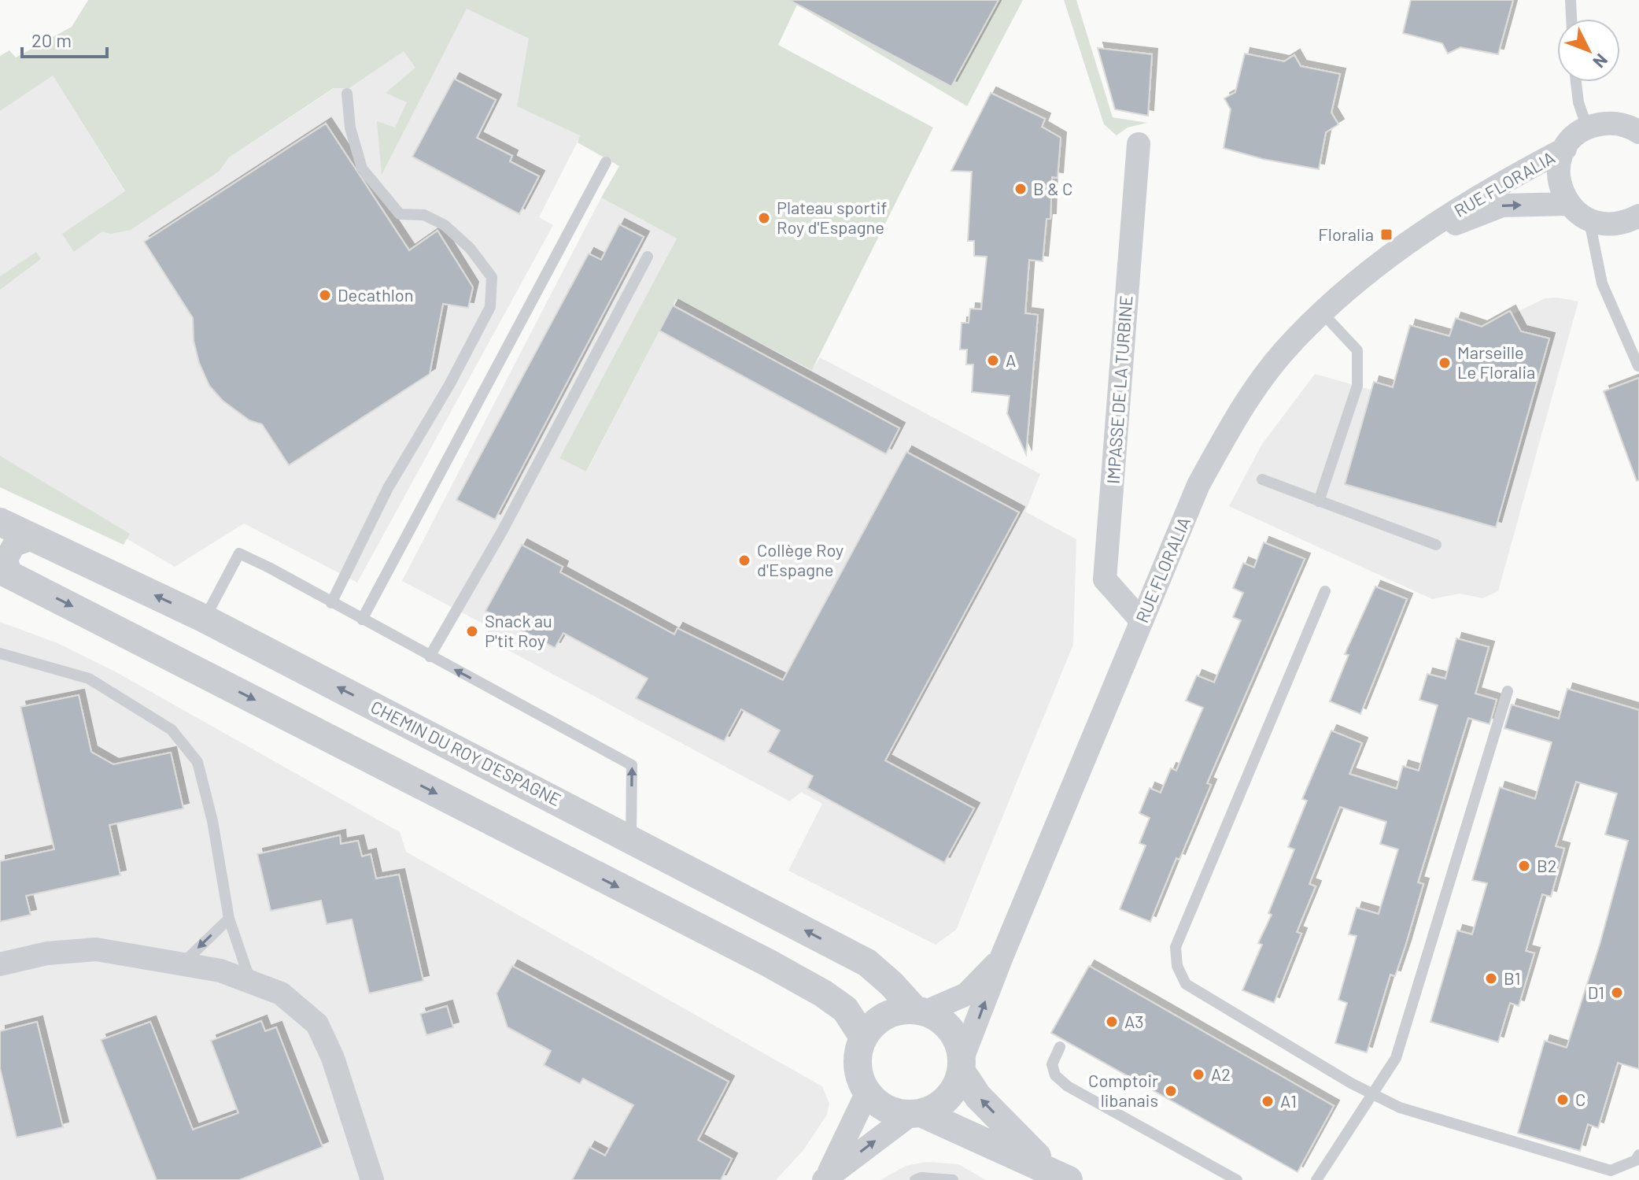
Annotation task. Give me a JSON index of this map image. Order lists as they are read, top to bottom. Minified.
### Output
{"streets":{"street":["RUE FLORALIA","IMPASSE DE LA TURBINE","CHEMIN DU ROY D'ESPAGNE"]},"crossings":[["RUE FLORALIA","IMPASSE DE LA TURBINE"],["RUE FLORALIA","CHEMIN DU ROY D'ESPAGNE"]],"places":{"other":["B & C","Plateau sportif Roy d'Espagne","Decathlon","A","Marseille Le Floralia","Collège Roy d'Espagne","Snack au P'tit Roy","B2","B1","D1","A3","A2","Comptoir libanais","C","A1"],"transit":["Floralia"]},"scale_bar":"20 m","north":"bottom right"}
